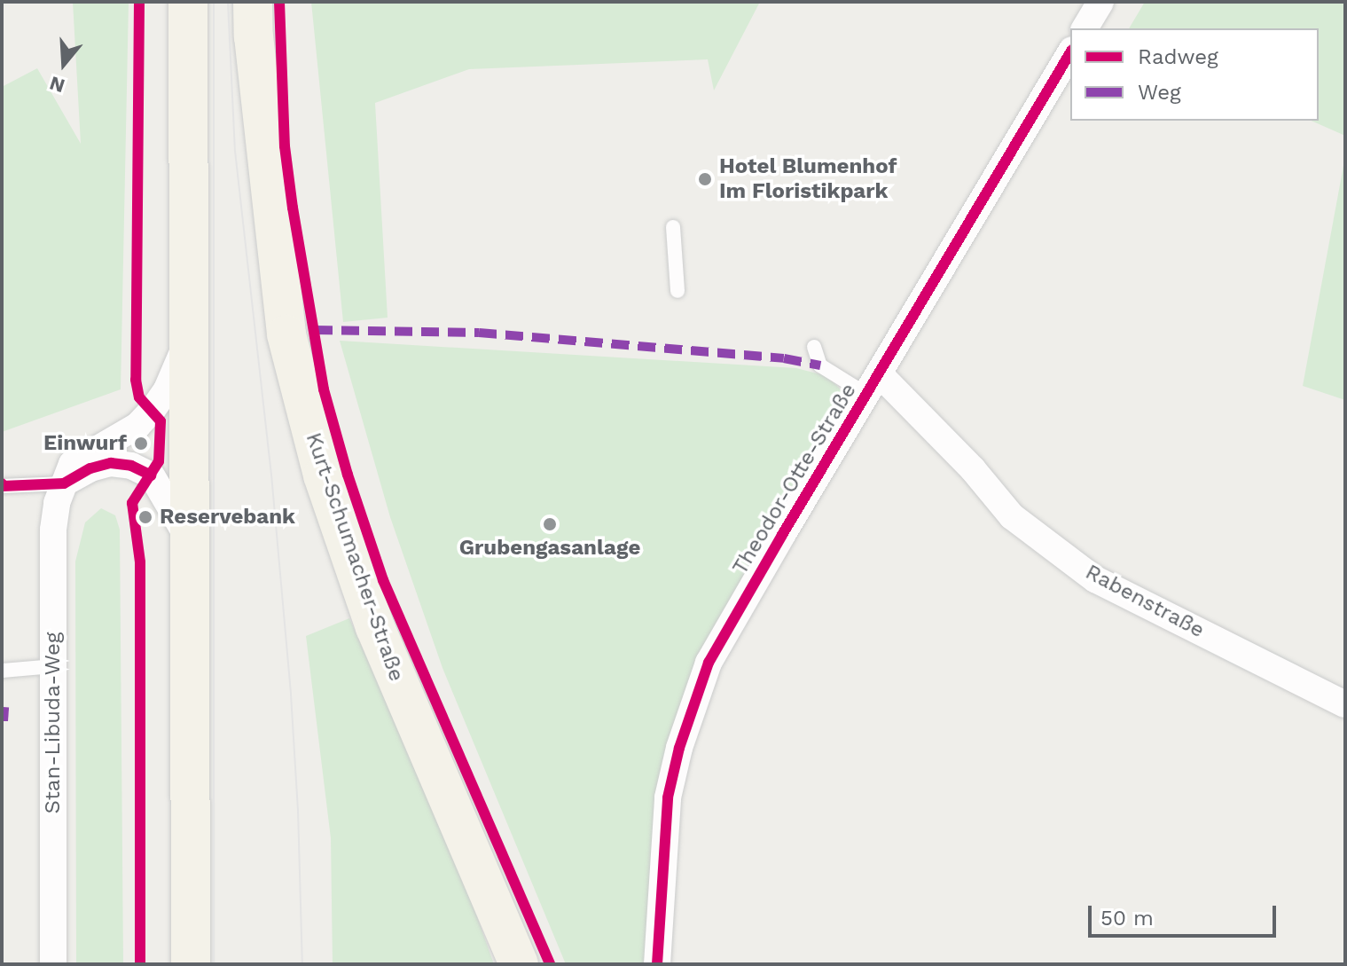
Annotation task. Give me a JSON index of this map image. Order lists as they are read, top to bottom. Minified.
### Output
{"streets":{"main road":["Kurt-Schumacher-Straße"],"street":["Theodor-Otte-Straße","Rabenstraße","Stan-Libuda-Weg"]},"crossings":[["Theodor-Otte-Straße","Rabenstraße"]],"places":["Hotel Blumenhof Im Floristikpark","Einwurf","Reservebank","Grubengasanlage"],"legend":["Radweg","Weg"],"scale_bar":"50 m","north":"bottom"}
